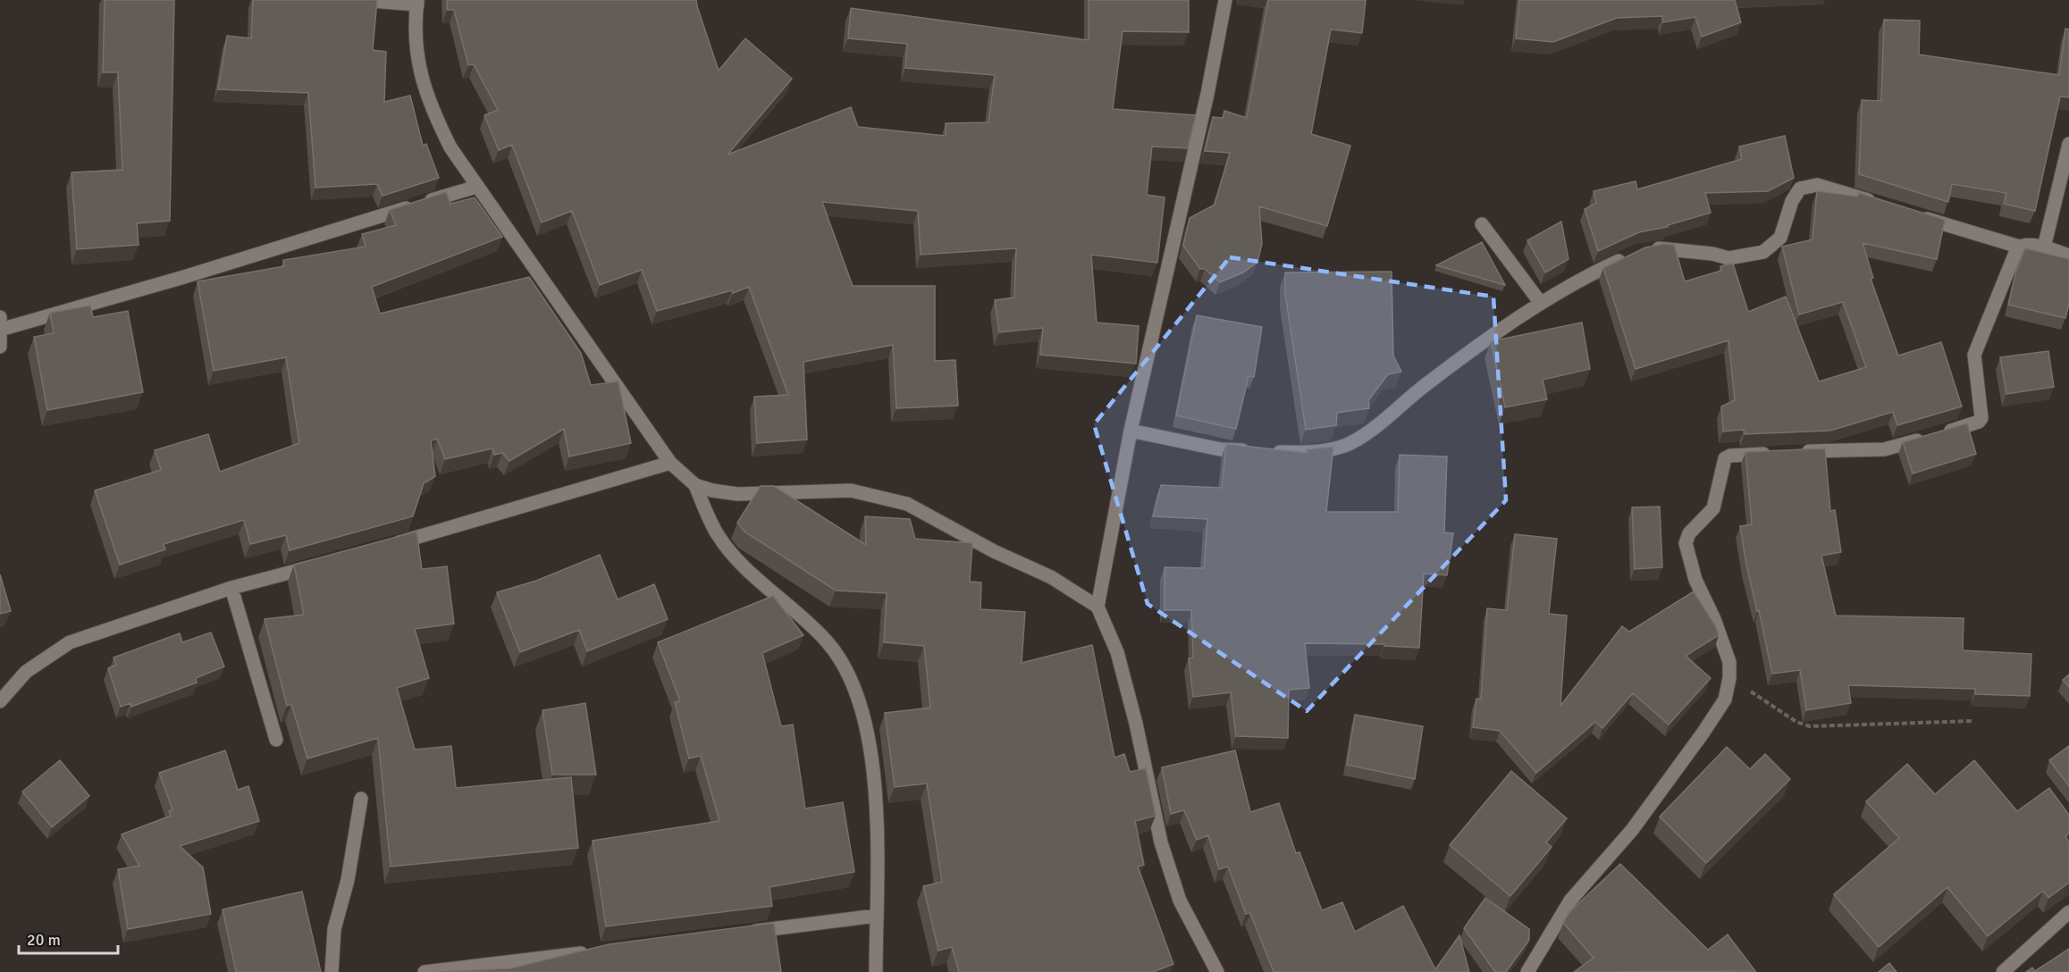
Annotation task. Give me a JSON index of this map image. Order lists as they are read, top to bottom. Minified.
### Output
{"scale_bar":"20 m"}
